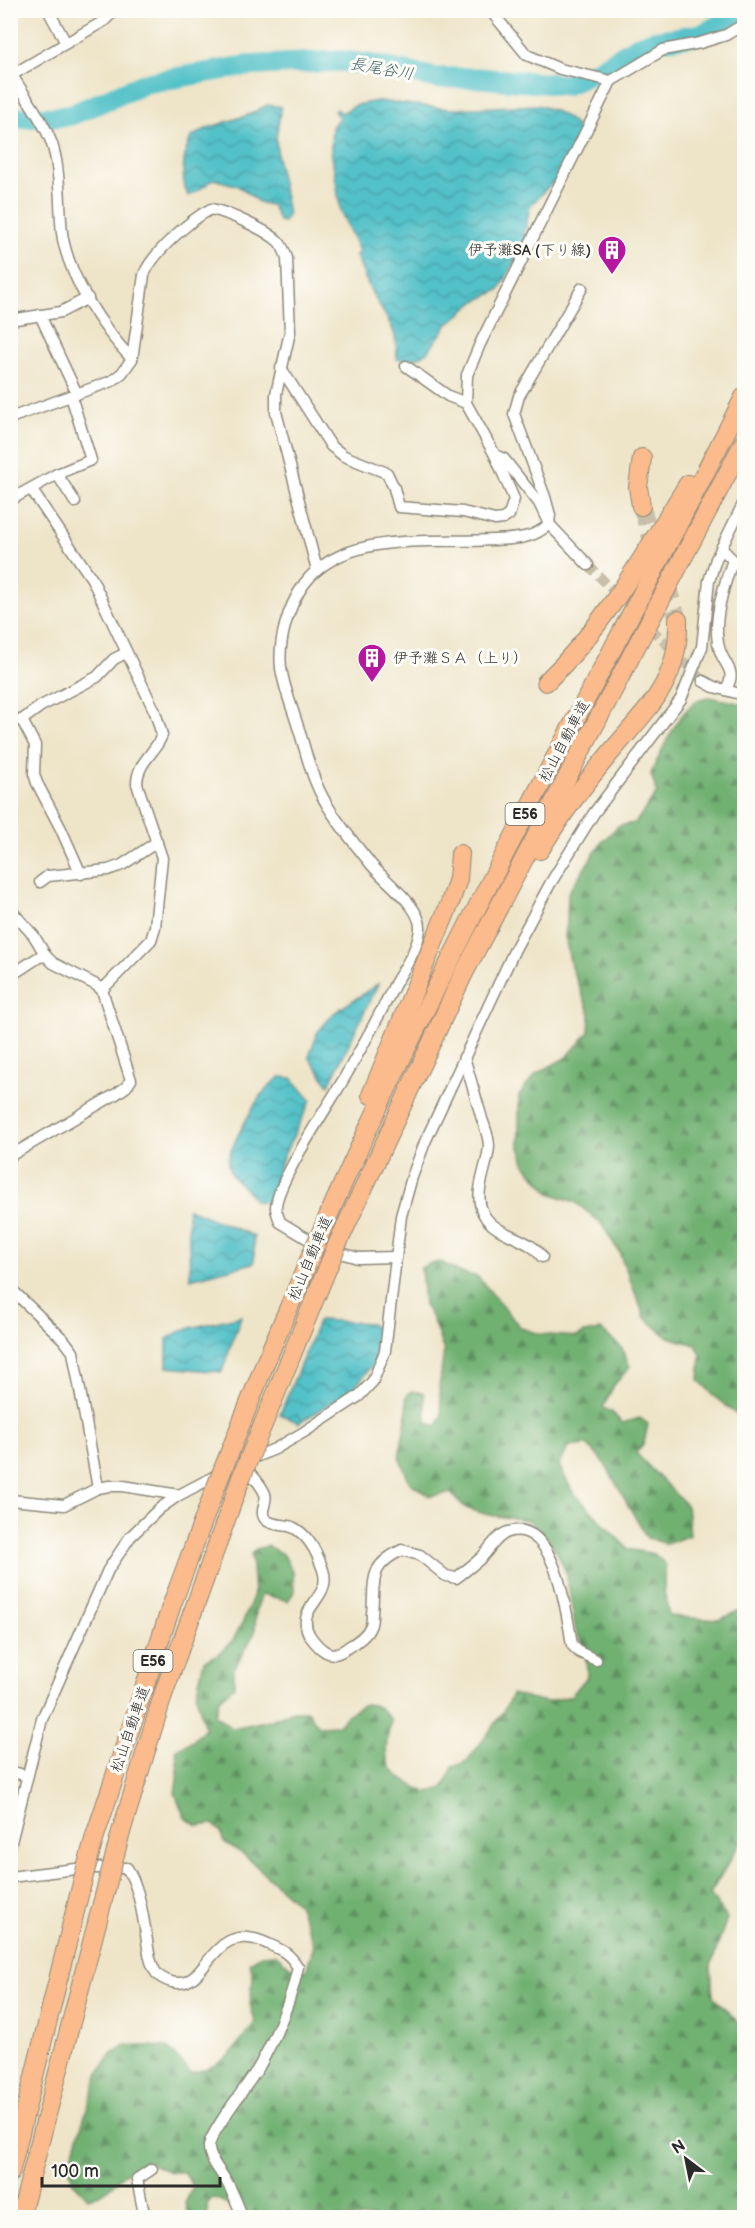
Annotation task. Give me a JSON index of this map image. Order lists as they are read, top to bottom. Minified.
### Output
{"streets":{"highway":["松山自動車道","E56"]},"water":["長尾谷川"],"places":{"building":["伊予灘SA (下り線)","伊予灘ＳＡ（上り）"]},"scale_bar":"100 m","north":"top left"}
